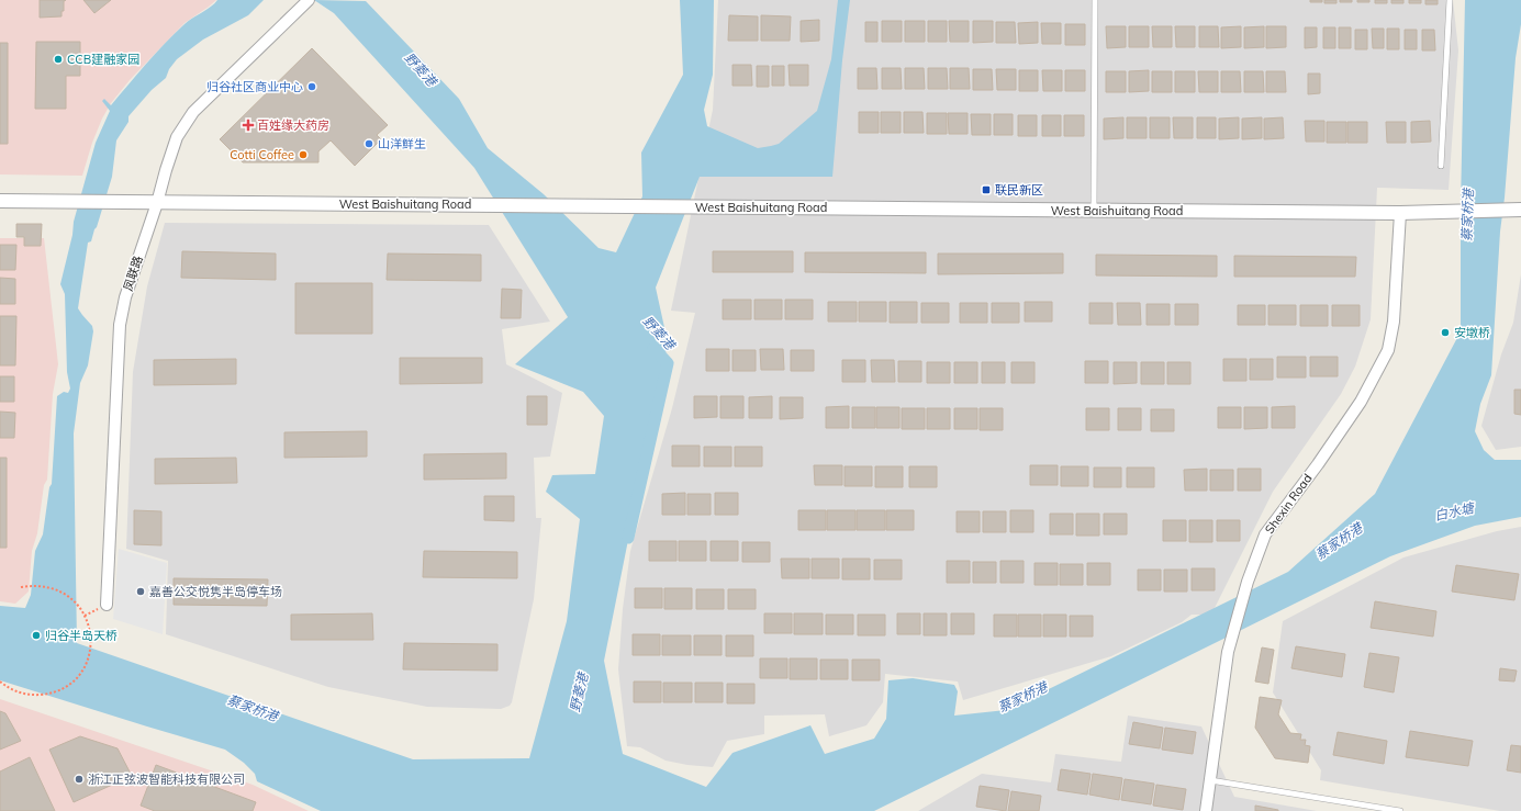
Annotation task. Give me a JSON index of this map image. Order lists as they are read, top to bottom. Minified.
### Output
{"streets":{"street":["West Baishuitang Road","凤联路","Shexin Road"]},"crossings":[["West Baishuitang Road","凤联路"],["West Baishuitang Road","Shexin Road"]],"water":["野菱港","蔡家桥港","白水塘"],"places":{"other":["CCB建融家园","归谷社区商业中心","山洋鲜生","Cotti Coffee","安墩桥","嘉善公交悦隽半岛停车场","归谷半岛天桥","浙江正弦波智能科技有限公司"],"health":["百姓缘大药房"],"transit":["联民新区"]}}
